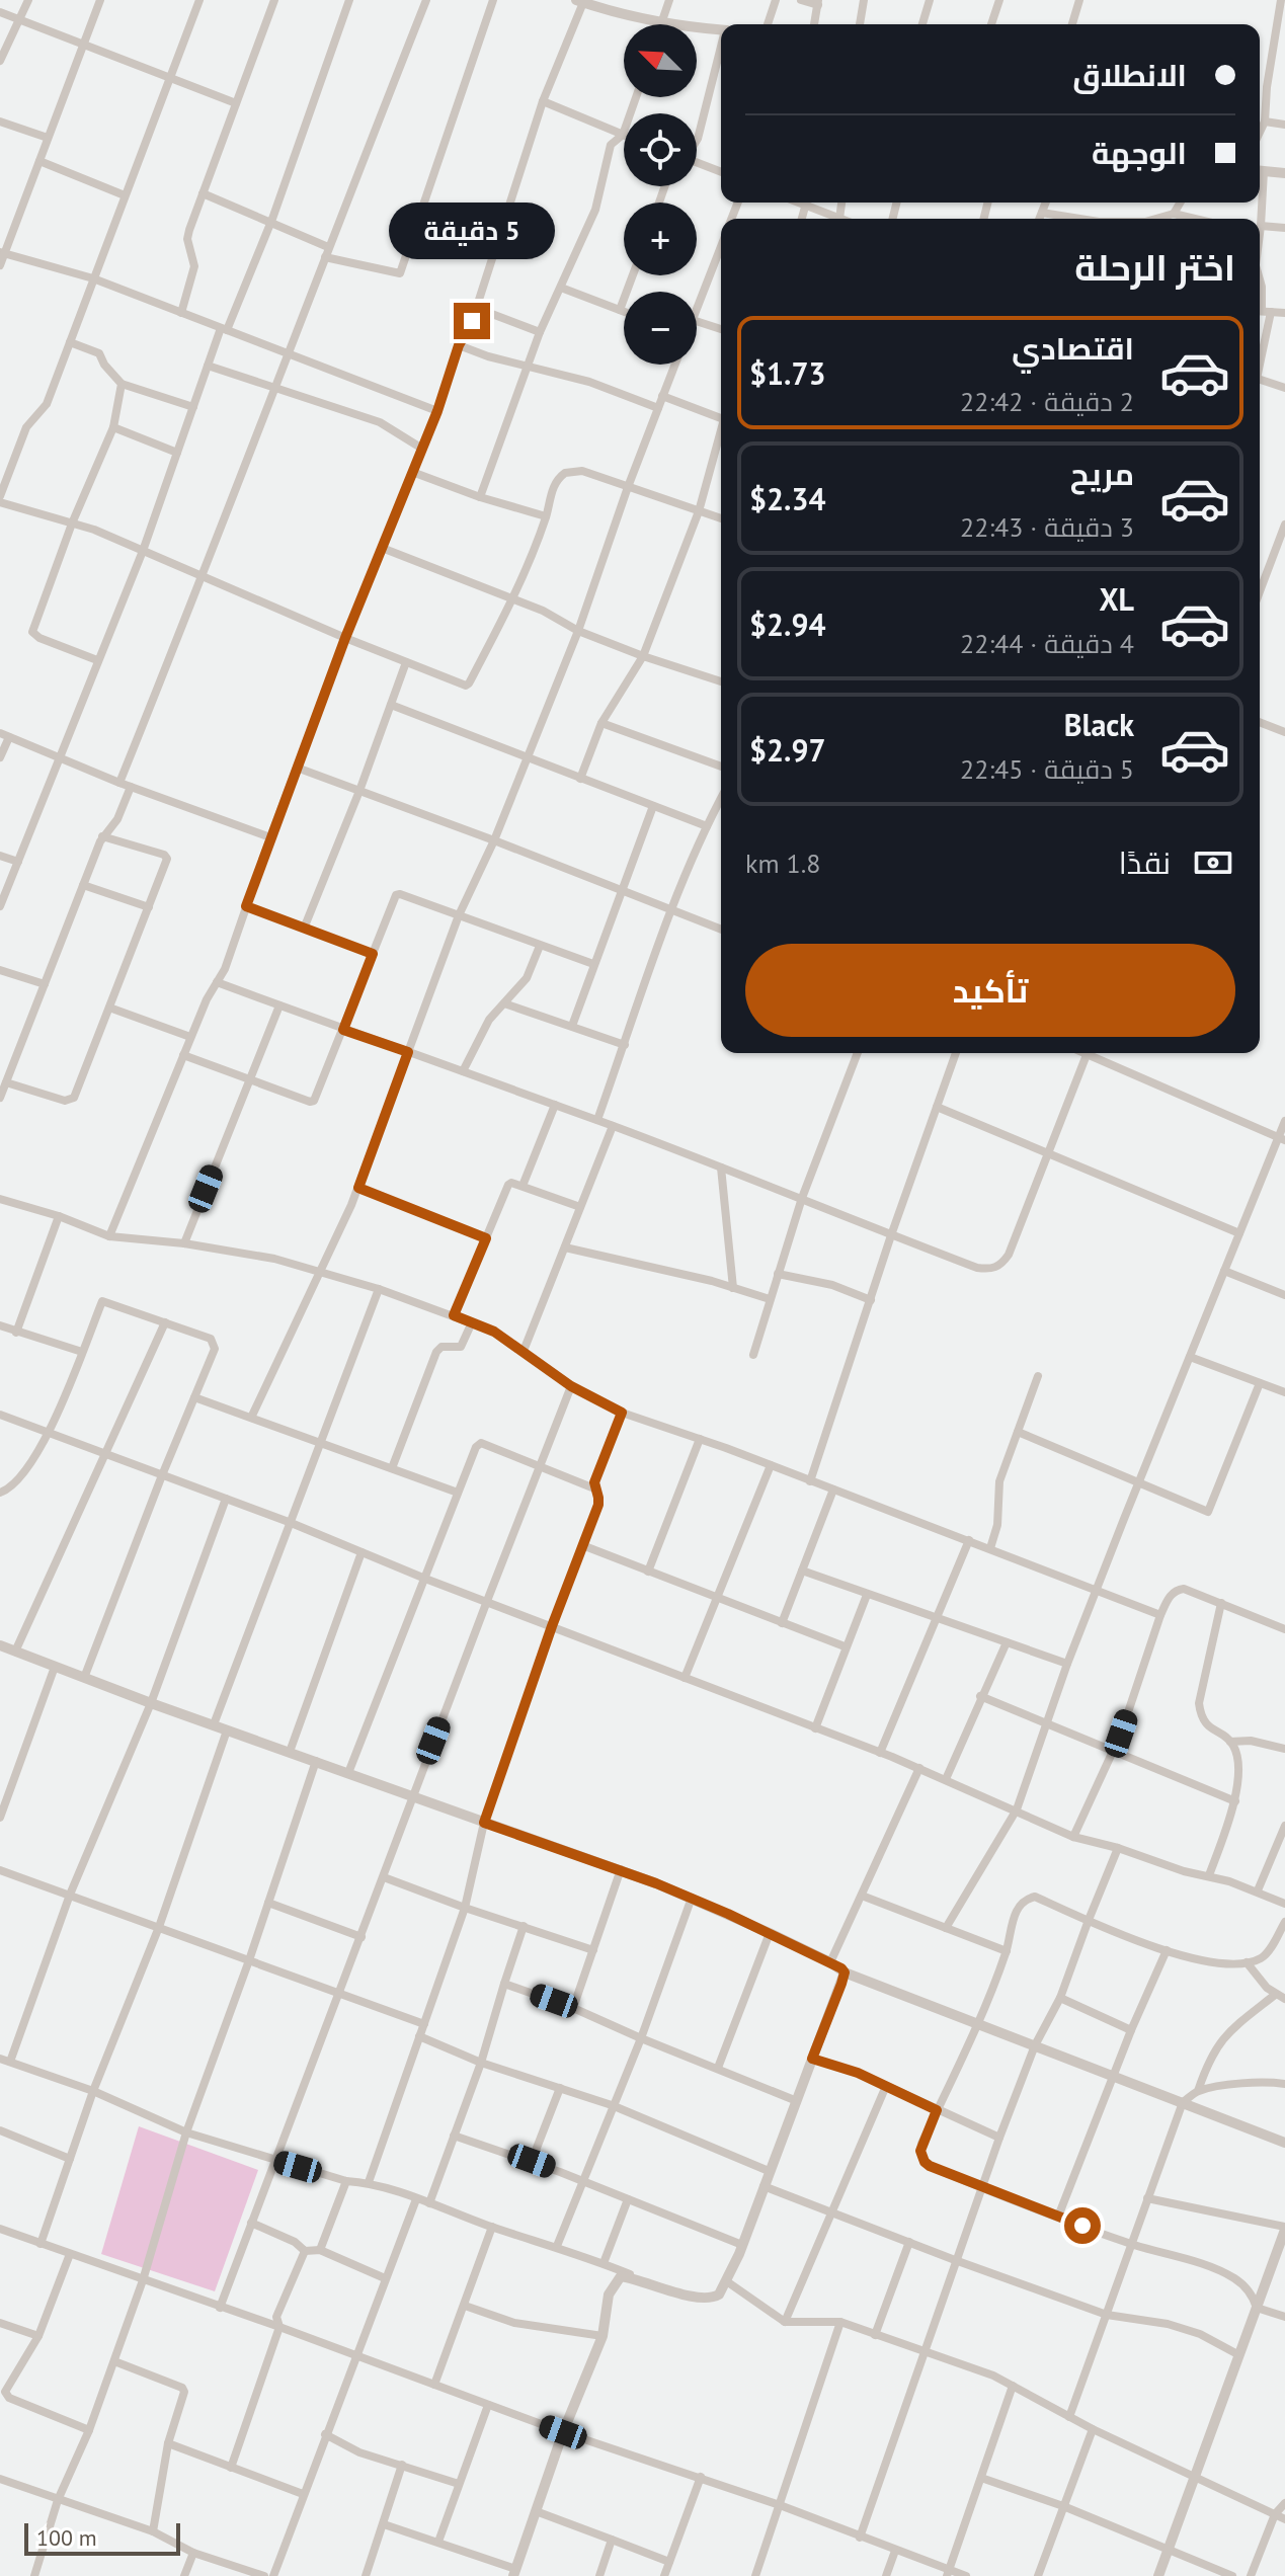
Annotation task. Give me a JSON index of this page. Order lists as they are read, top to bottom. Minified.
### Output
{"scale_bar":"100 m","north":"top left","page":{"map_buttons":["+","−"],"banner":["الانطلاق","الوجهة"],"bubble":"5 دقيقة","heading":"اختر الرحلة","list":[{"name":"اقتصادي","note":"2 دقيقة · 22:42","value":"$1.73"},{"name":"مريح","note":"3 دقيقة · 22:43","value":"$2.34"},{"name":"XL","note":"4 دقيقة · 22:44","value":"$2.94"},{"name":"Black","note":"5 دقيقة · 22:45","value":"$2.97"}],"pay":["نقدًا","1.8 km"],"buttons":"تأكيد","scale":"100 m"}}
